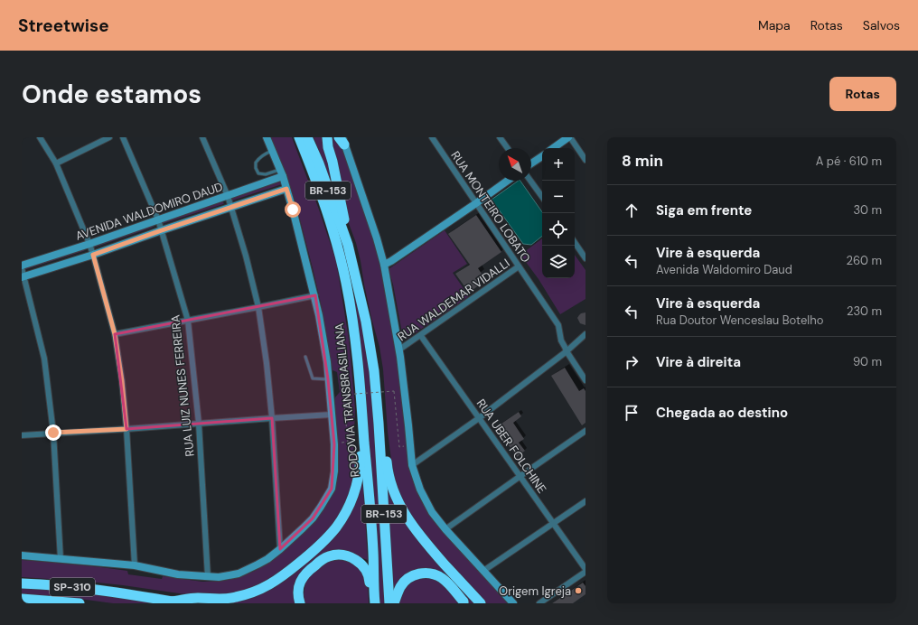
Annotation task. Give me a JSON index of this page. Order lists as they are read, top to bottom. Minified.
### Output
{"streets":{"highway":["BR-153","RODOVIA TRANSBRASILIANA","SP-310"],"main road":["AVENIDA WALDOMIRO DAUD"],"street":["RUA MONTEIRO LOBATO","RUA WALDEMAR VIDALLI","RUA LUIZ NUNES FERREIRA","RUA UBER FOLCHINE"]},"crossings":[["RUA MONTEIRO LOBATO","RUA WALDEMAR VIDALLI"],["AVENIDA WALDOMIRO DAUD","RUA LUIZ NUNES FERREIRA"],["RUA WALDEMAR VIDALLI","RUA UBER FOLCHINE"]],"places":["Origem Igreja"],"north":"top left","page":{"header":"Streetwise","nav":["Mapa","Rotas","Salvos"],"buttons":"Rotas","title":"Onde estamos","heading":["8 min","A pé · 610 m"],"map_buttons":["+","−"],"list":[["Siga em frente","30 m"],["Vire à esquerda","Avenida Waldomiro Daud","260 m"],["Vire à esquerda","Rua Doutor Wenceslau Botelho","230 m"],["Vire à direita","90 m"],"Chegada ao destino"]}}
